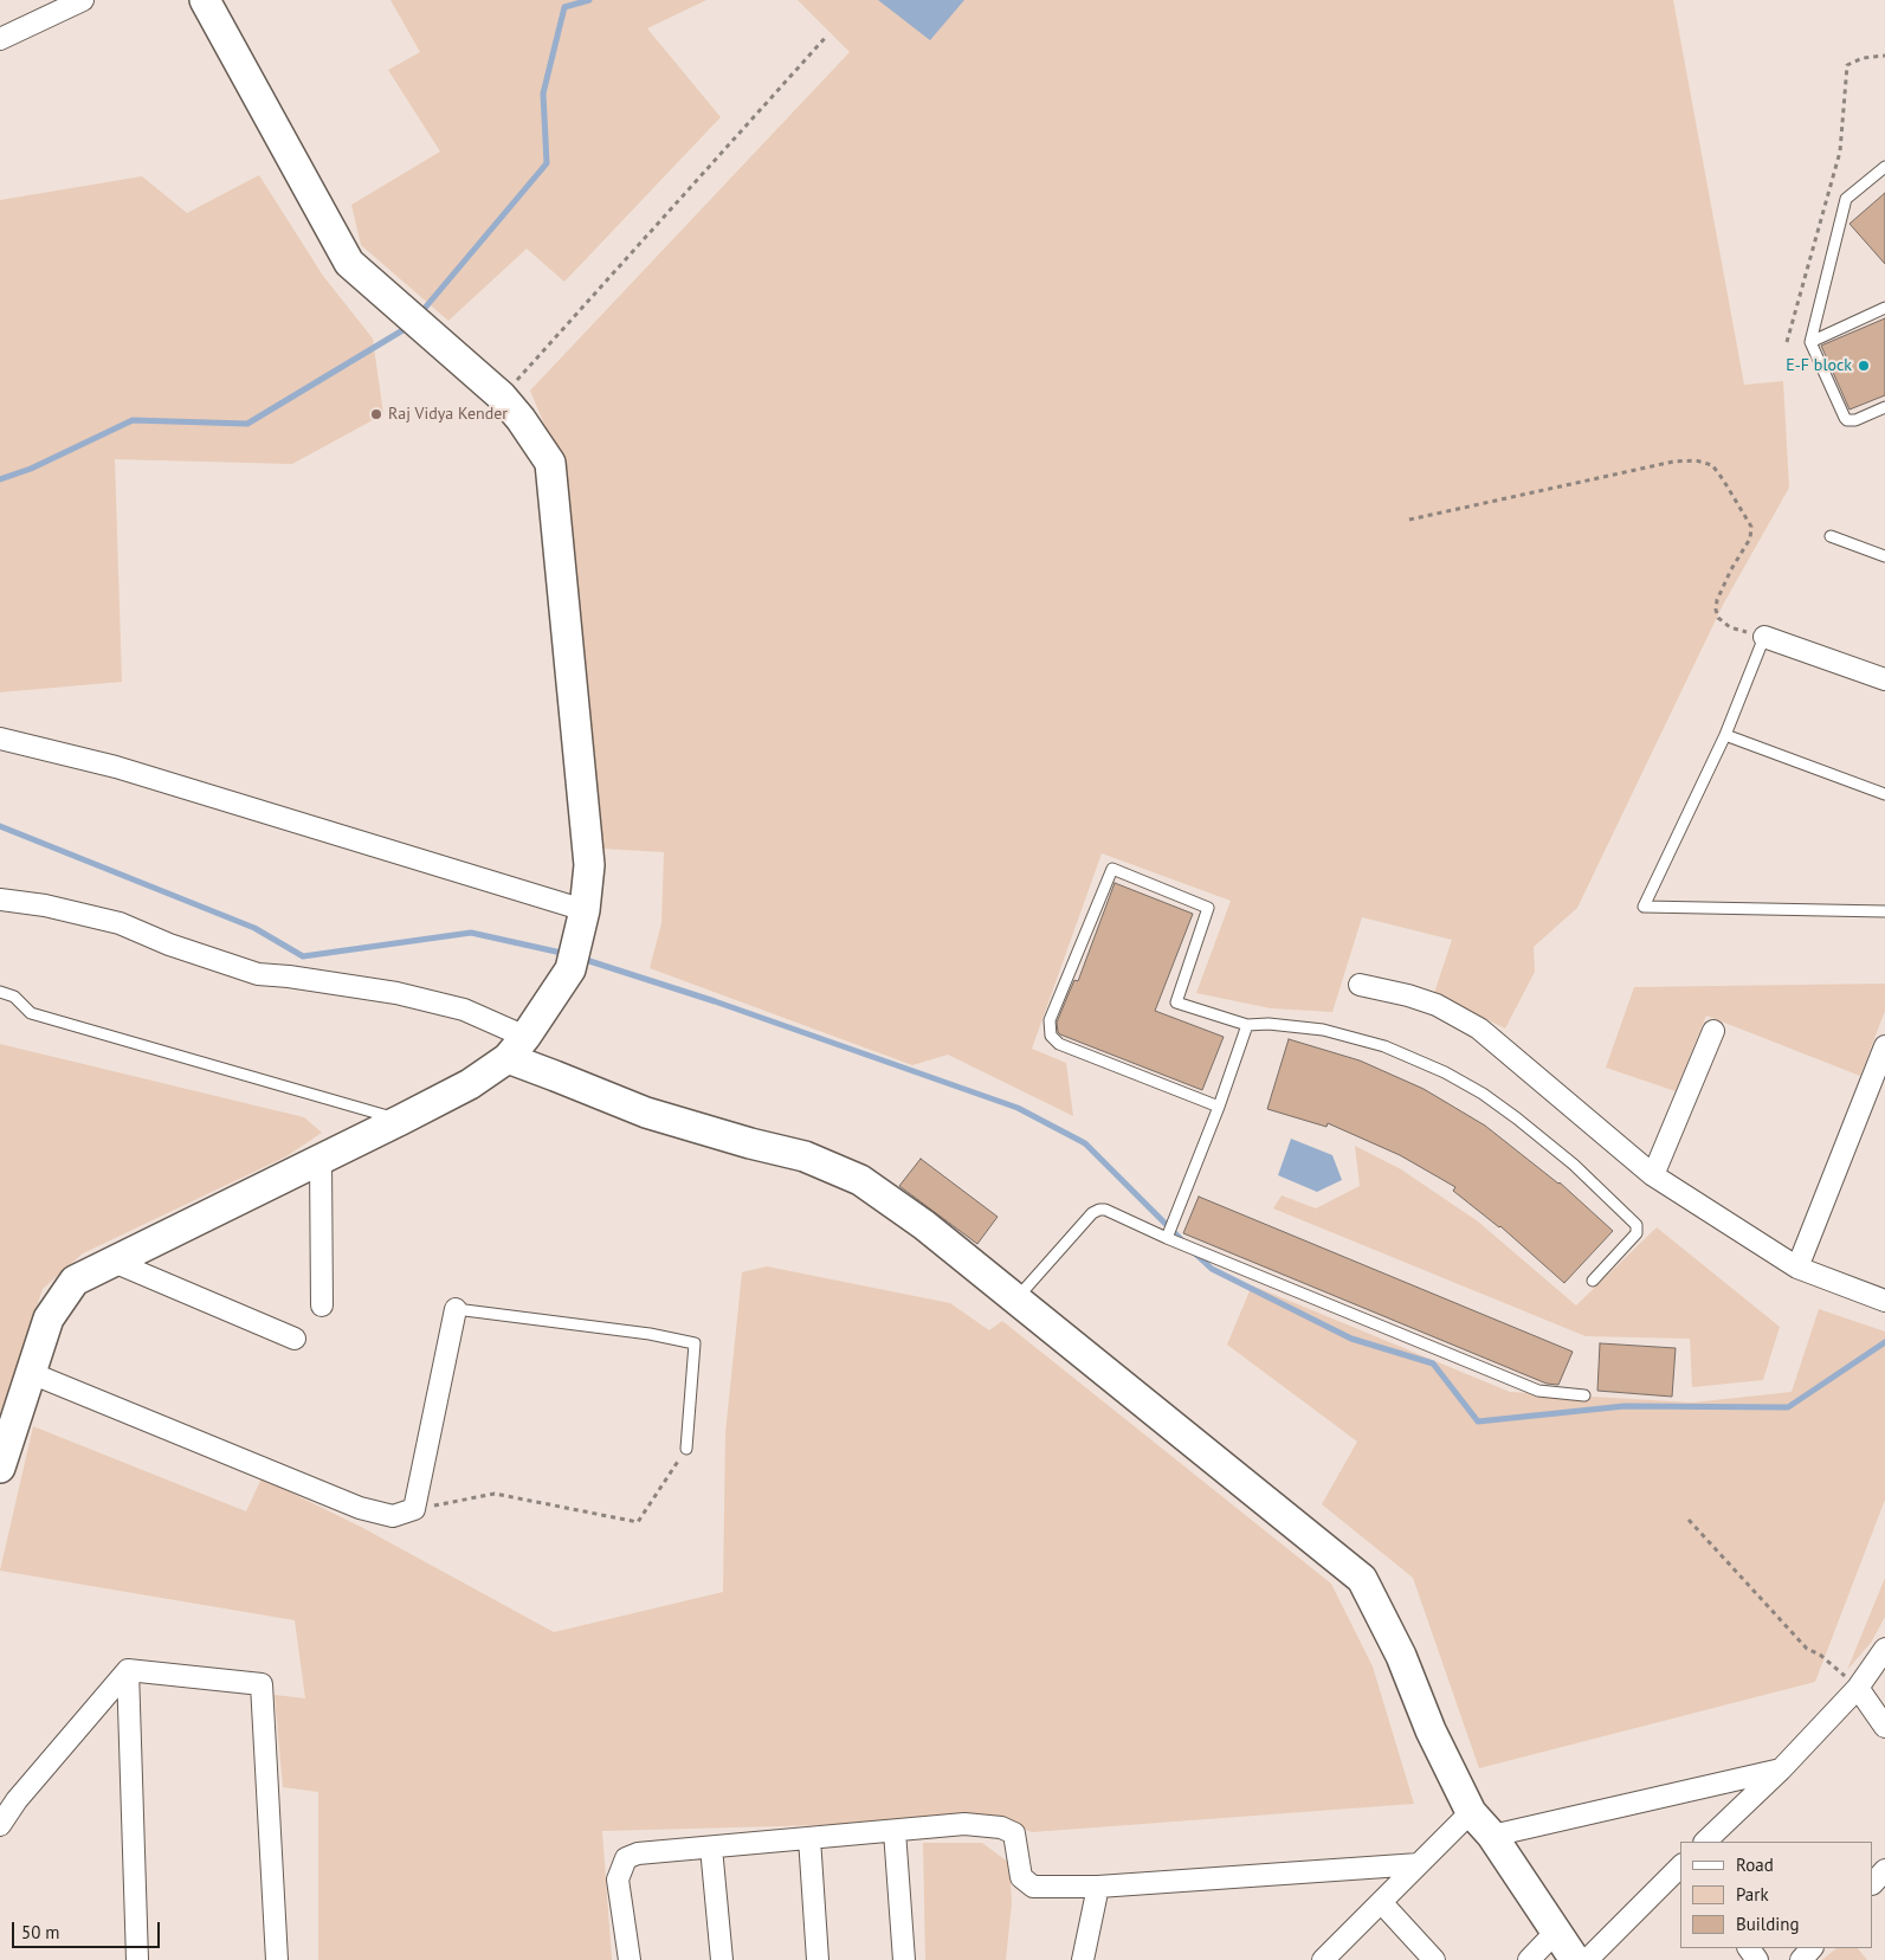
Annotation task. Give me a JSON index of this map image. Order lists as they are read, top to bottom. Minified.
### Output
{"places":["E-F block","Raj Vidya Kender"],"legend":["Road","Park","Building"],"scale_bar":"50 m"}
